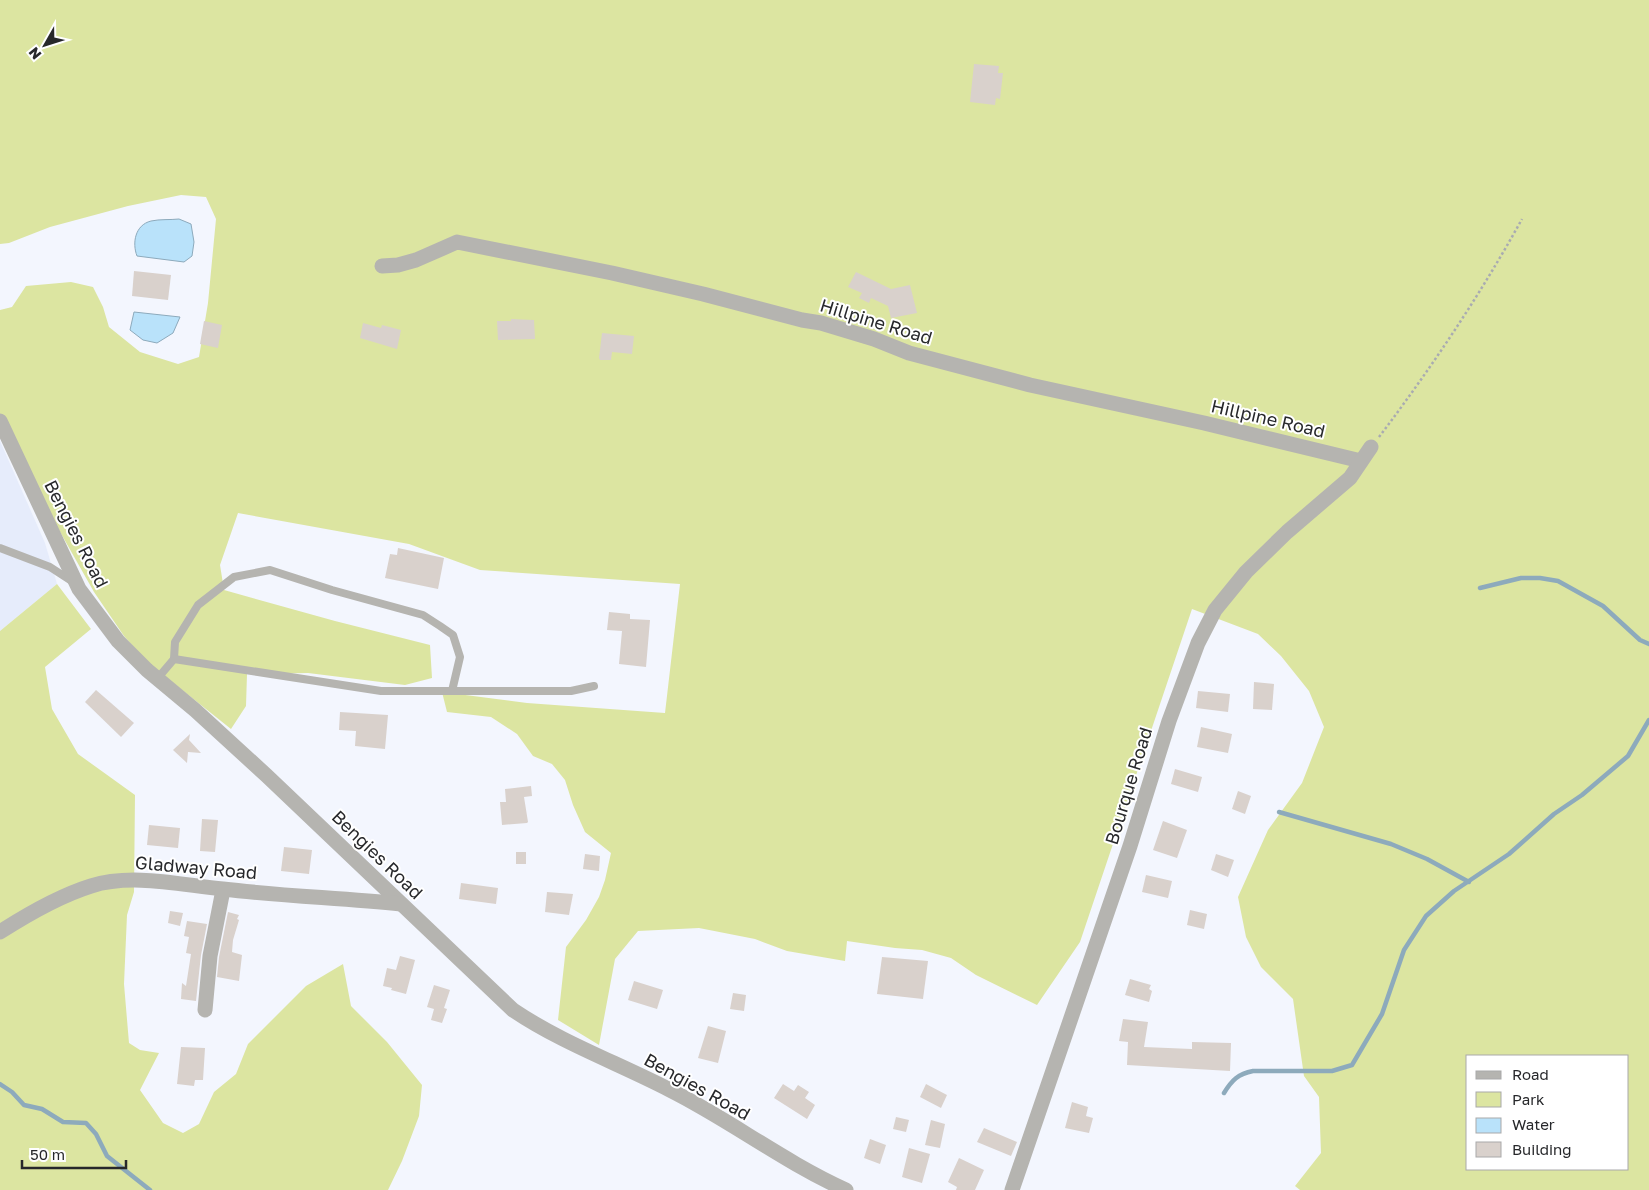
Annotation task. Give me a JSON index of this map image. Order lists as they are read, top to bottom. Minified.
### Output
{"streets":{"street":["Hillpine Road","Bengies Road","Bourque Road","Gladway Road"]},"crossings":[["Hillpine Road","Bourque Road"],["Bengies Road","Gladway Road"]],"legend":["Road","Park","Water","Building"],"scale_bar":"50 m","north":"bottom left"}
